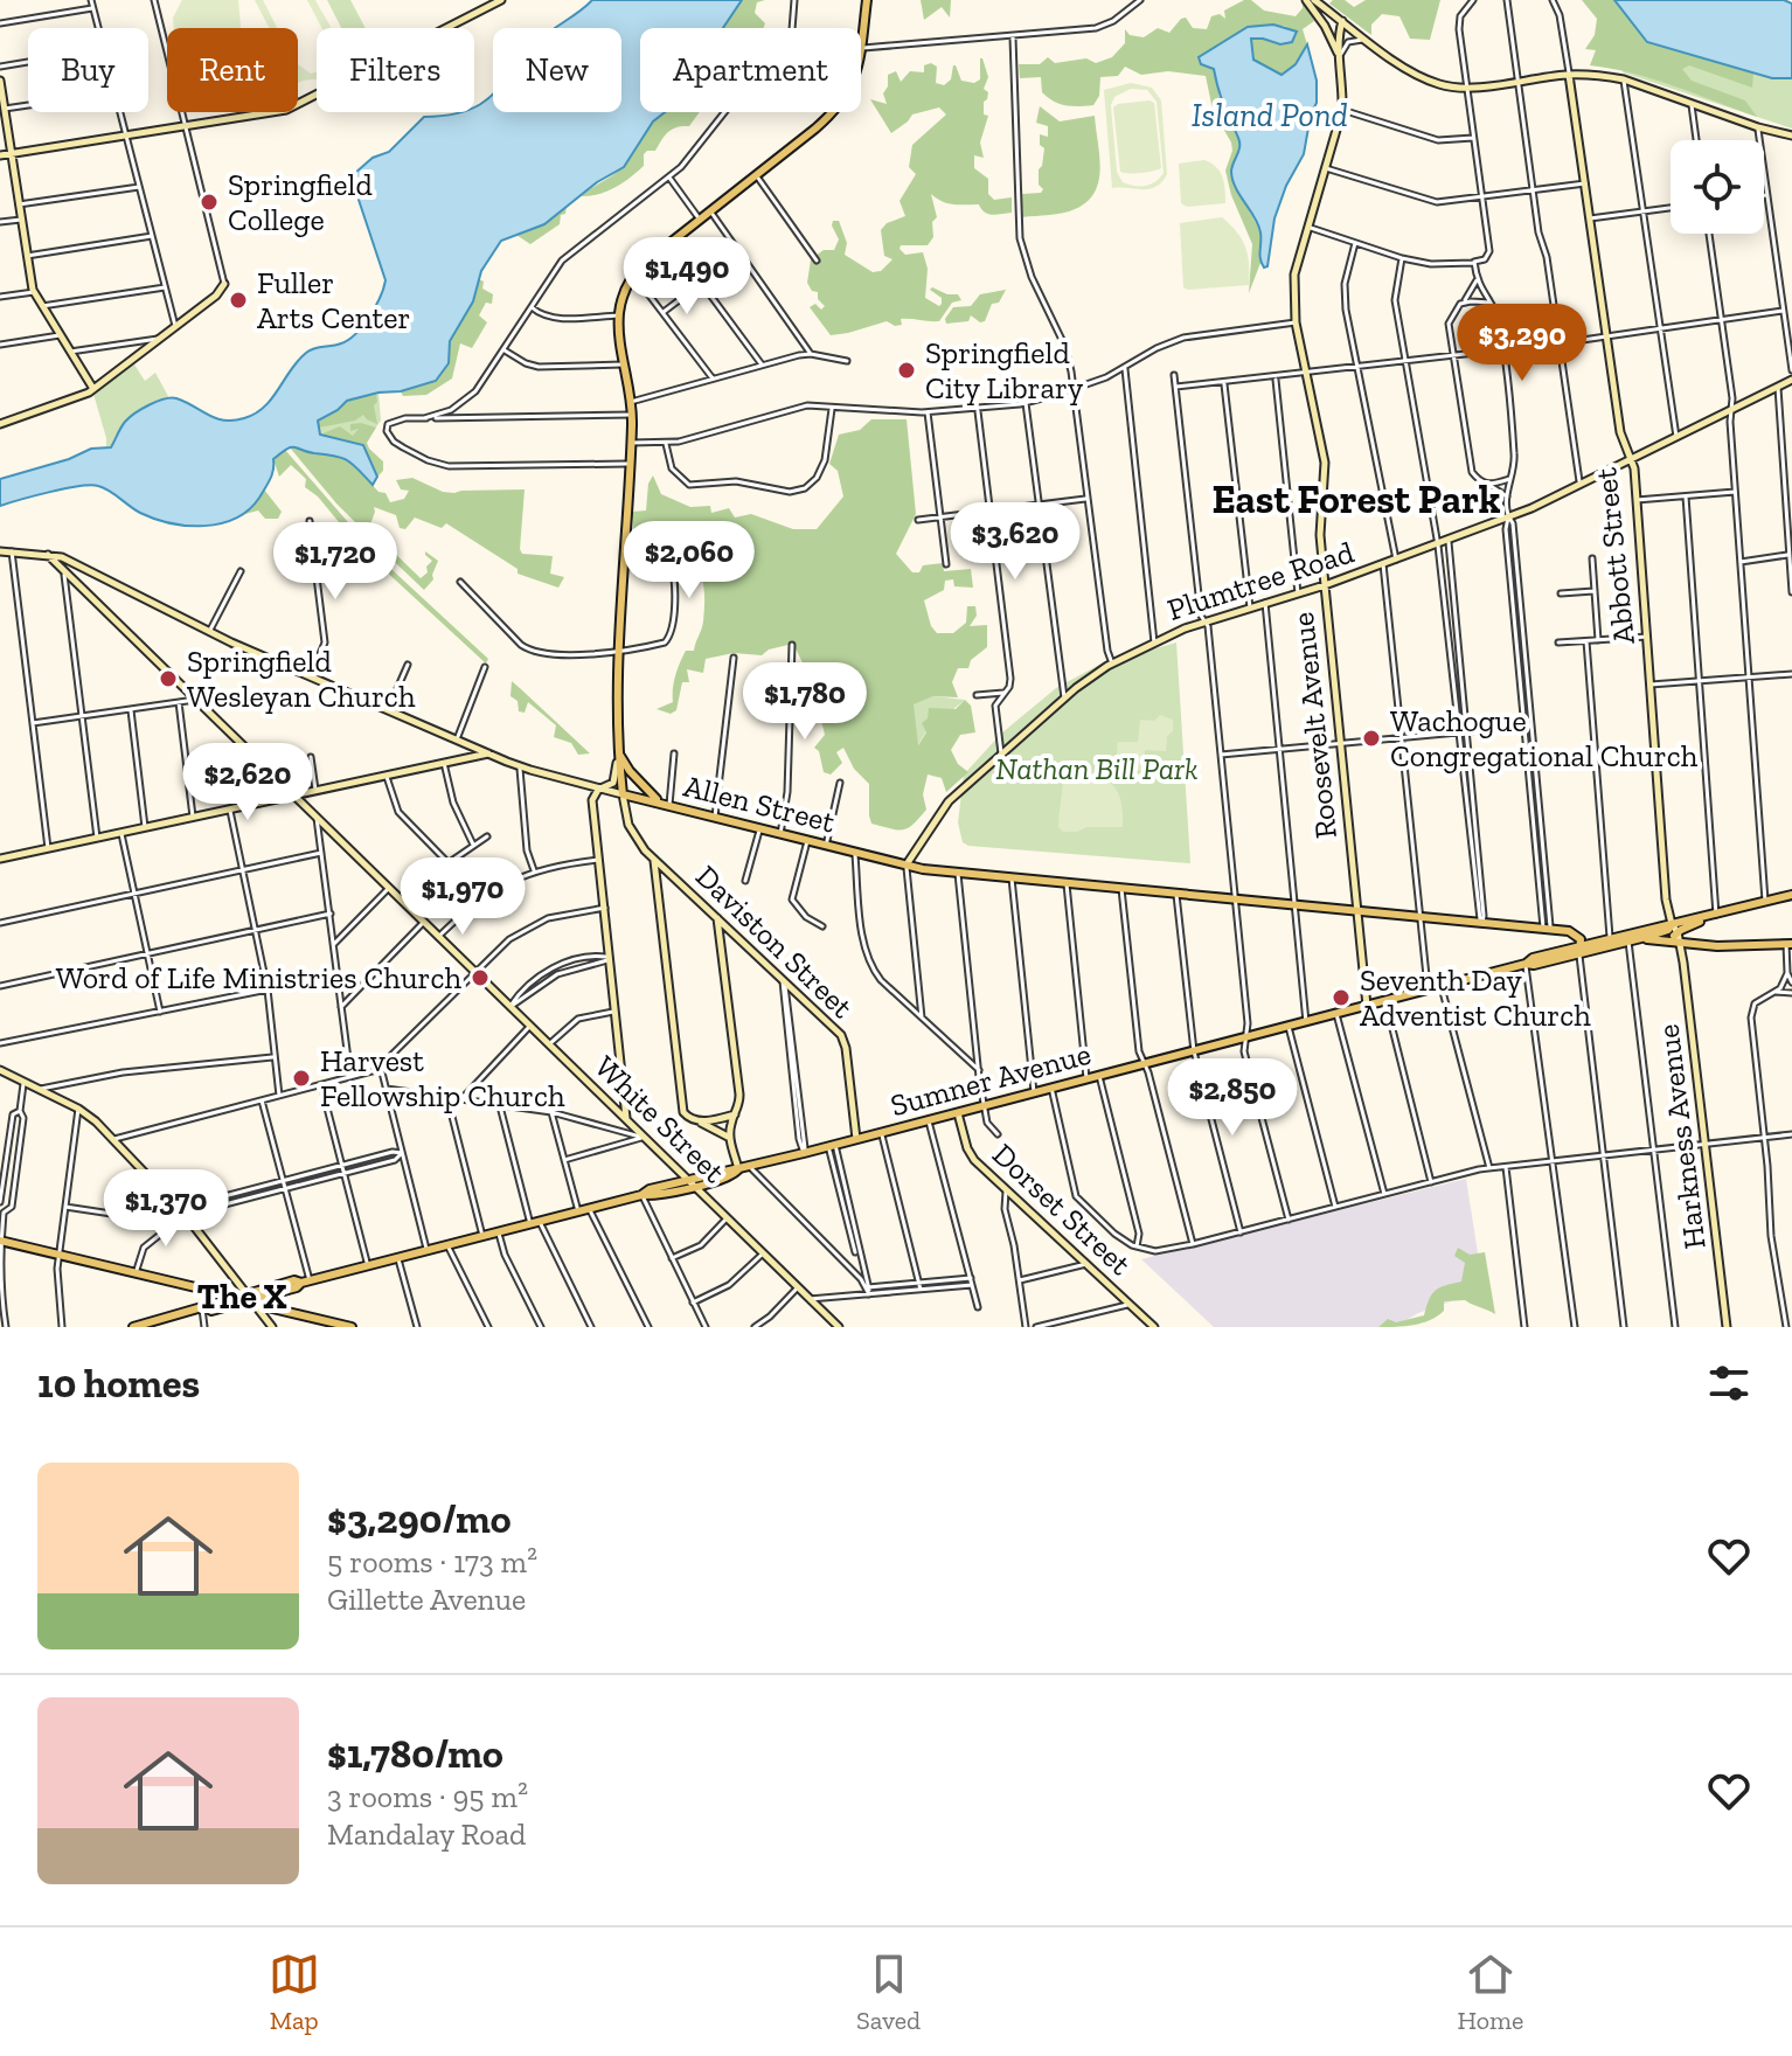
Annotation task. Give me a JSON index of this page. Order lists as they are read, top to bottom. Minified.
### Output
{"streets":{"main road":["Allen Street","Sumner Avenue"],"street":["Abbott Street","Plumtree Road","Roosevelt Avenue","Daviston Street","White Street","Harkness Avenue","Dorset Street"]},"crossings":[["Abbott Street","Plumtree Road"],["Abbott Street","Sumner Avenue"],["Plumtree Road","Roosevelt Avenue"],["Plumtree Road","Allen Street"],["Roosevelt Avenue","Allen Street"],["Roosevelt Avenue","Sumner Avenue"],["Allen Street","Daviston Street"],["Allen Street","Sumner Avenue"],["Allen Street","White Street"],["Daviston Street","Sumner Avenue"],["Sumner Avenue","White Street"],["Sumner Avenue","Harkness Avenue"],["Sumner Avenue","Dorset Street"]],"districts":["East Forest Park","The X"],"water":["Island Pond"],"parks":["Nathan Bill Park"],"places":["Springfield College","Fuller Arts Center","Springfield City Library","Springfield Wesleyan Church","Wachogue Congregational Church","Word of Life Ministries Church","Seventh Day Adventist Church","Harvest Fellowship Church"],"page":{"chip":["Buy","Rent","Filters","New","Apartment"],"price":["$1,490","$3,290","$3,620","$2,060","$1,720","$1,780","$2,620","$1,970","$2,850","$1,370"],"heading":"10 homes","list":[{"name":"$3,290/mo","note":"5 rooms · 173 m² · Gillette Avenue"},{"name":"$1,780/mo","note":"3 rooms · 95 m² · Mandalay Road"}],"tabs":["Map","Saved","Home"]}}
